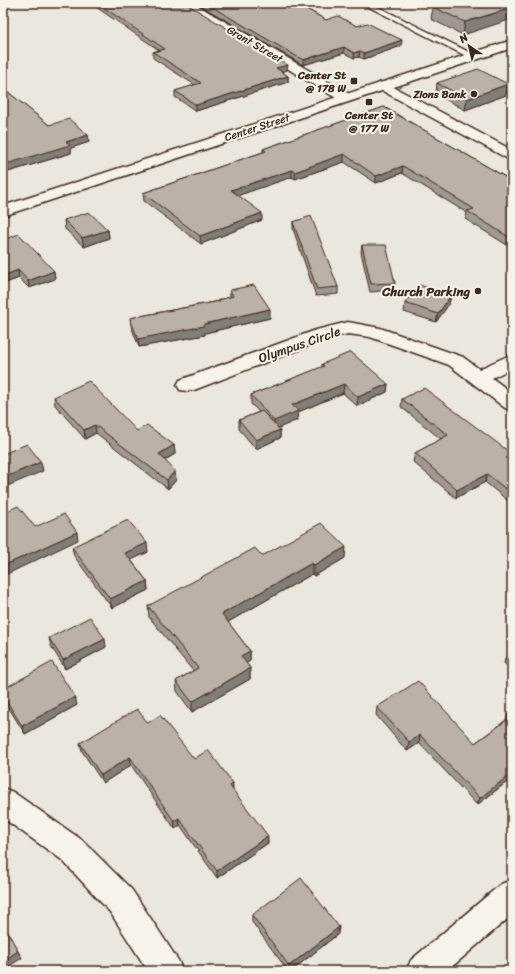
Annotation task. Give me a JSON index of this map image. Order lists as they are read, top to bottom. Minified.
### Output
{"streets":{"street":["Grant Street","Center Street","Olympus Circle"]},"crossings":[["Grant Street","Center Street"]],"places":{"transit":["Center St @ 178 W","Center St @ 177 W"],"other":["Zions Bank","Church Parking"]},"north":"top left"}
